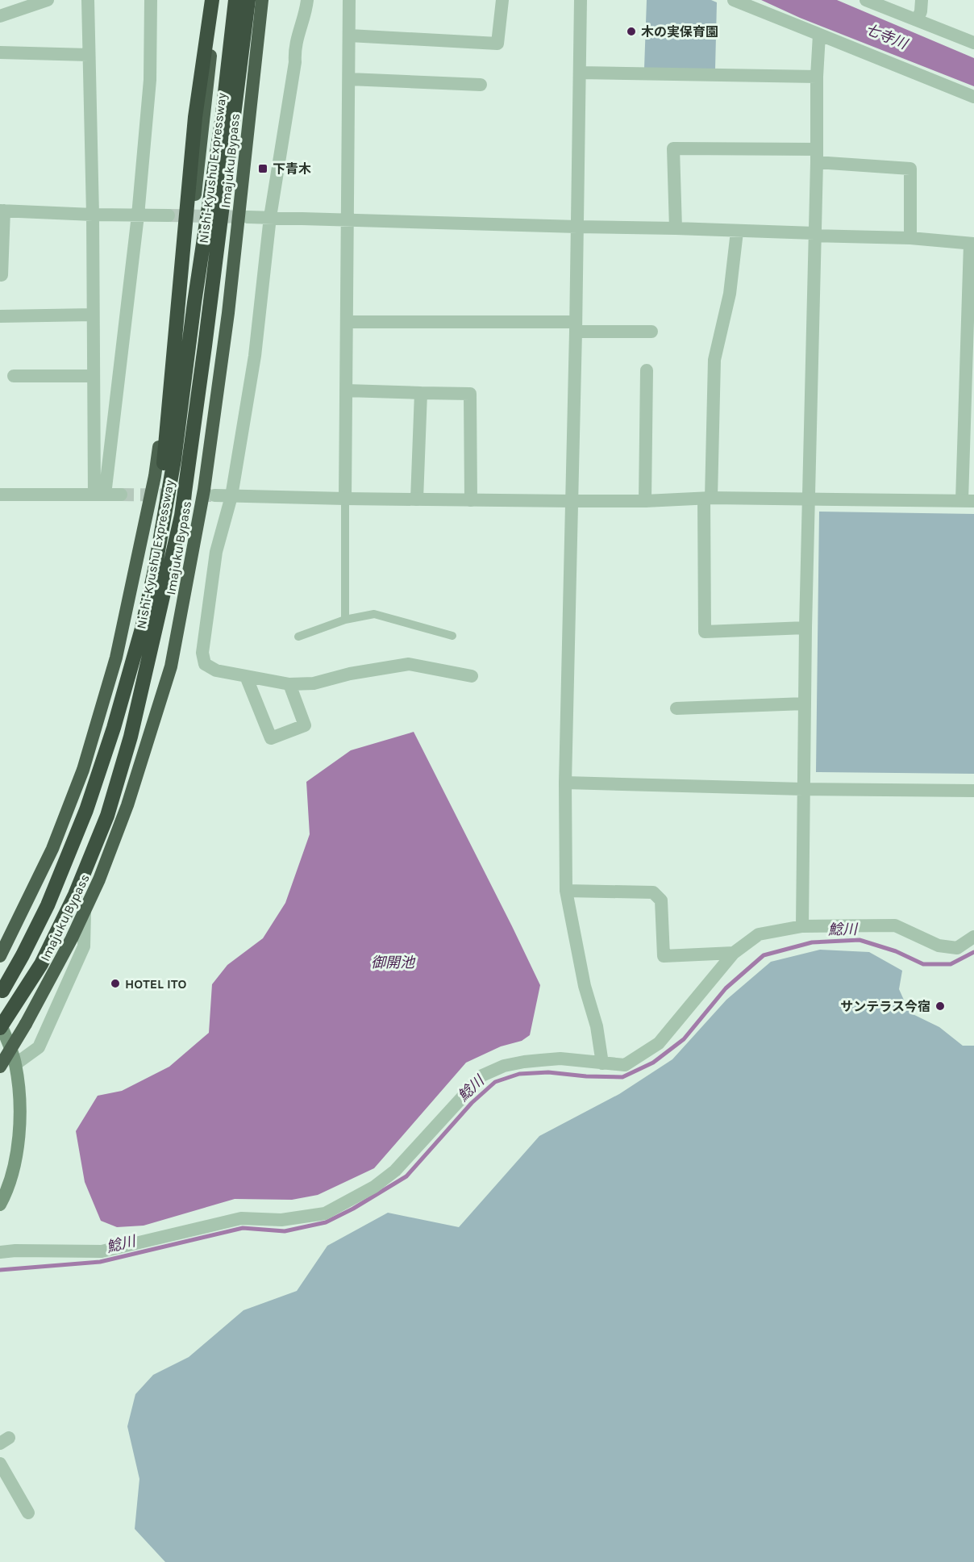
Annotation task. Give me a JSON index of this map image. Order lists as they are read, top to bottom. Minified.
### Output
{"streets":{"highway":["Imajuku Bypass","Nishi-Kyushu Expressway"]},"water":["七寺川","鯰川","御開池"],"places":{"other":["木の実保育園","HOTEL ITO","サンテラス今宿"],"transit":["下青木"]}}
